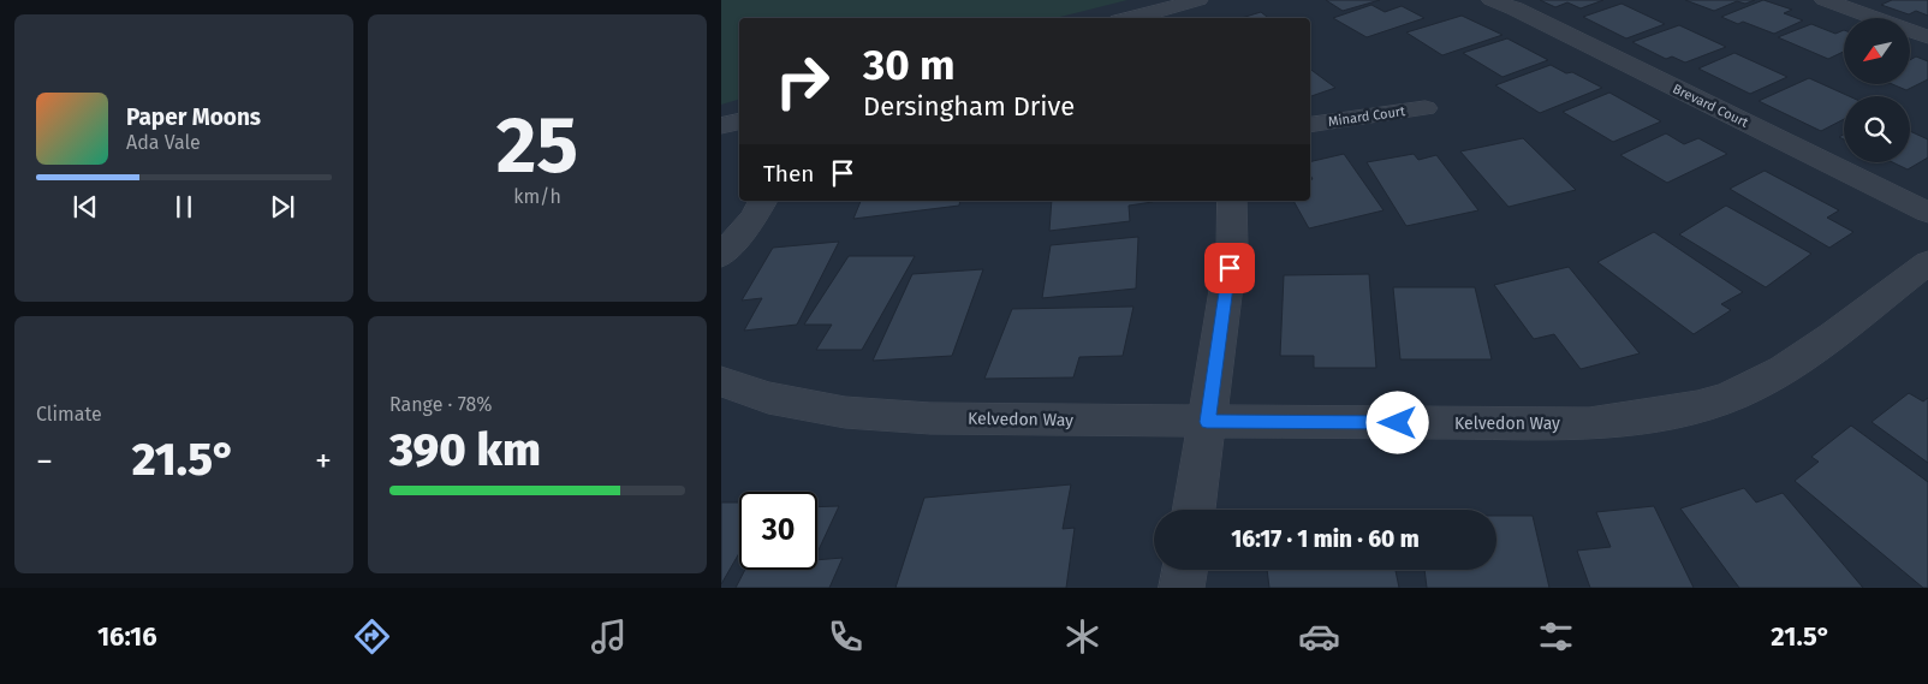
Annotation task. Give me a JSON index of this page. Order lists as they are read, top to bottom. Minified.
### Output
{"streets":{"street":["Brevard Court","Minard Court","Kelvedon Way"]},"north":"bottom left","page":{"tile":[["25","km/h"],"Climate",["Range · 78%","390 km"]],"turn":["30 m","Dersingham Drive"],"song":["Paper Moons","Ada Vale"],"then":"Then","heat":["−","21.5°","+"],"limit":"30","trip":"16:17 · 1 min · 60 m","tabs":["16:16","21.5°"]}}
